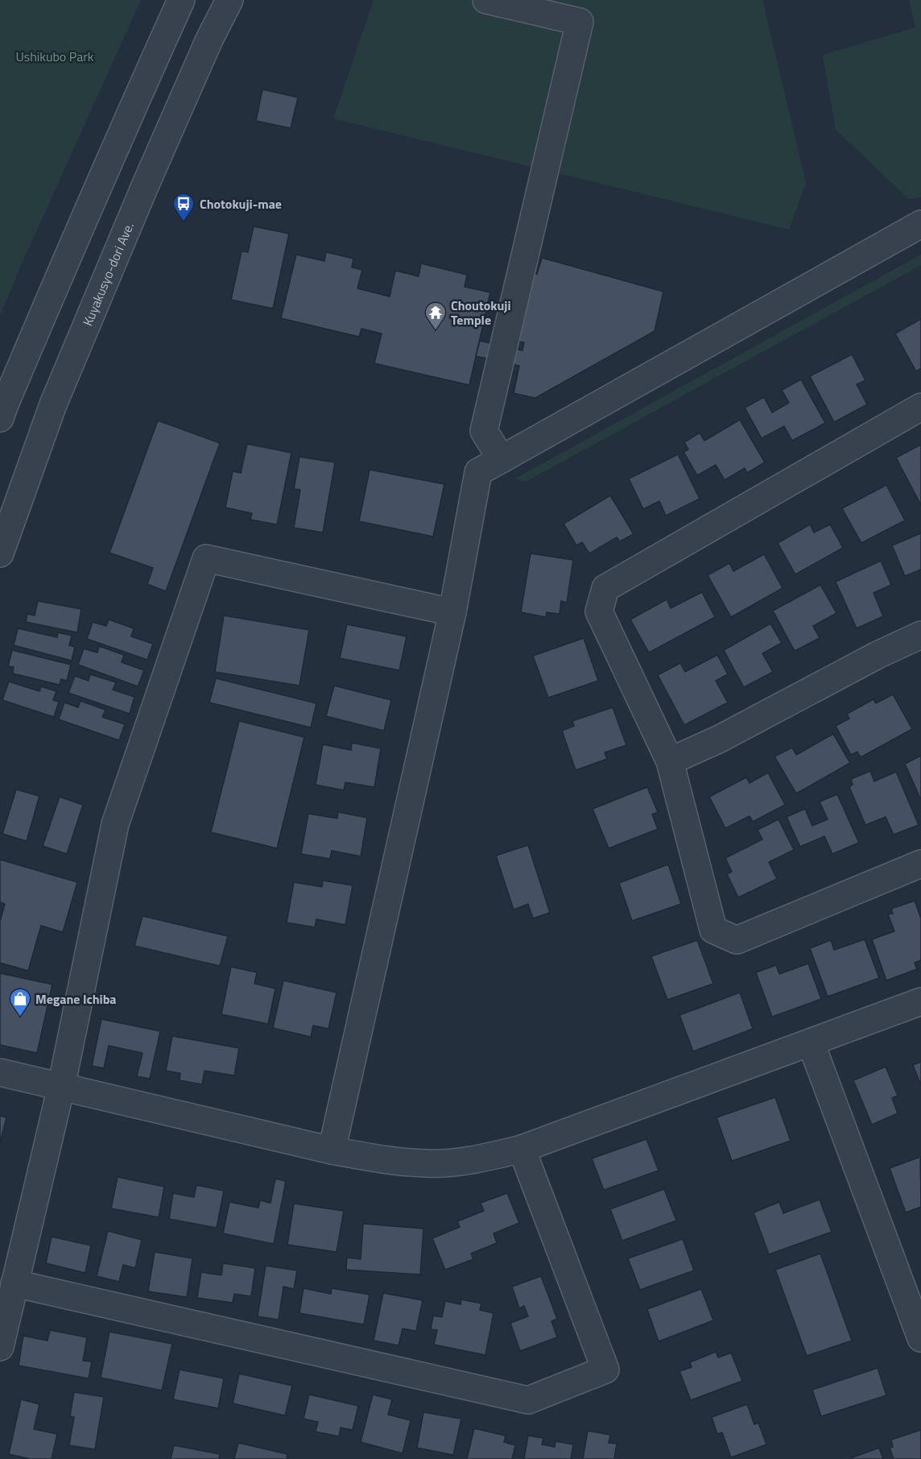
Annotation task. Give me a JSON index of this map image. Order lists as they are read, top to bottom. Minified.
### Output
{"streets":{"street":["Kuyakusyo-dori Ave."]},"parks":["Ushikubo Park"],"places":{"bus stop":["Chotokuji-mae"],"temple":["Choutokuji Temple"],"shop":["Megane Ichiba"]}}
